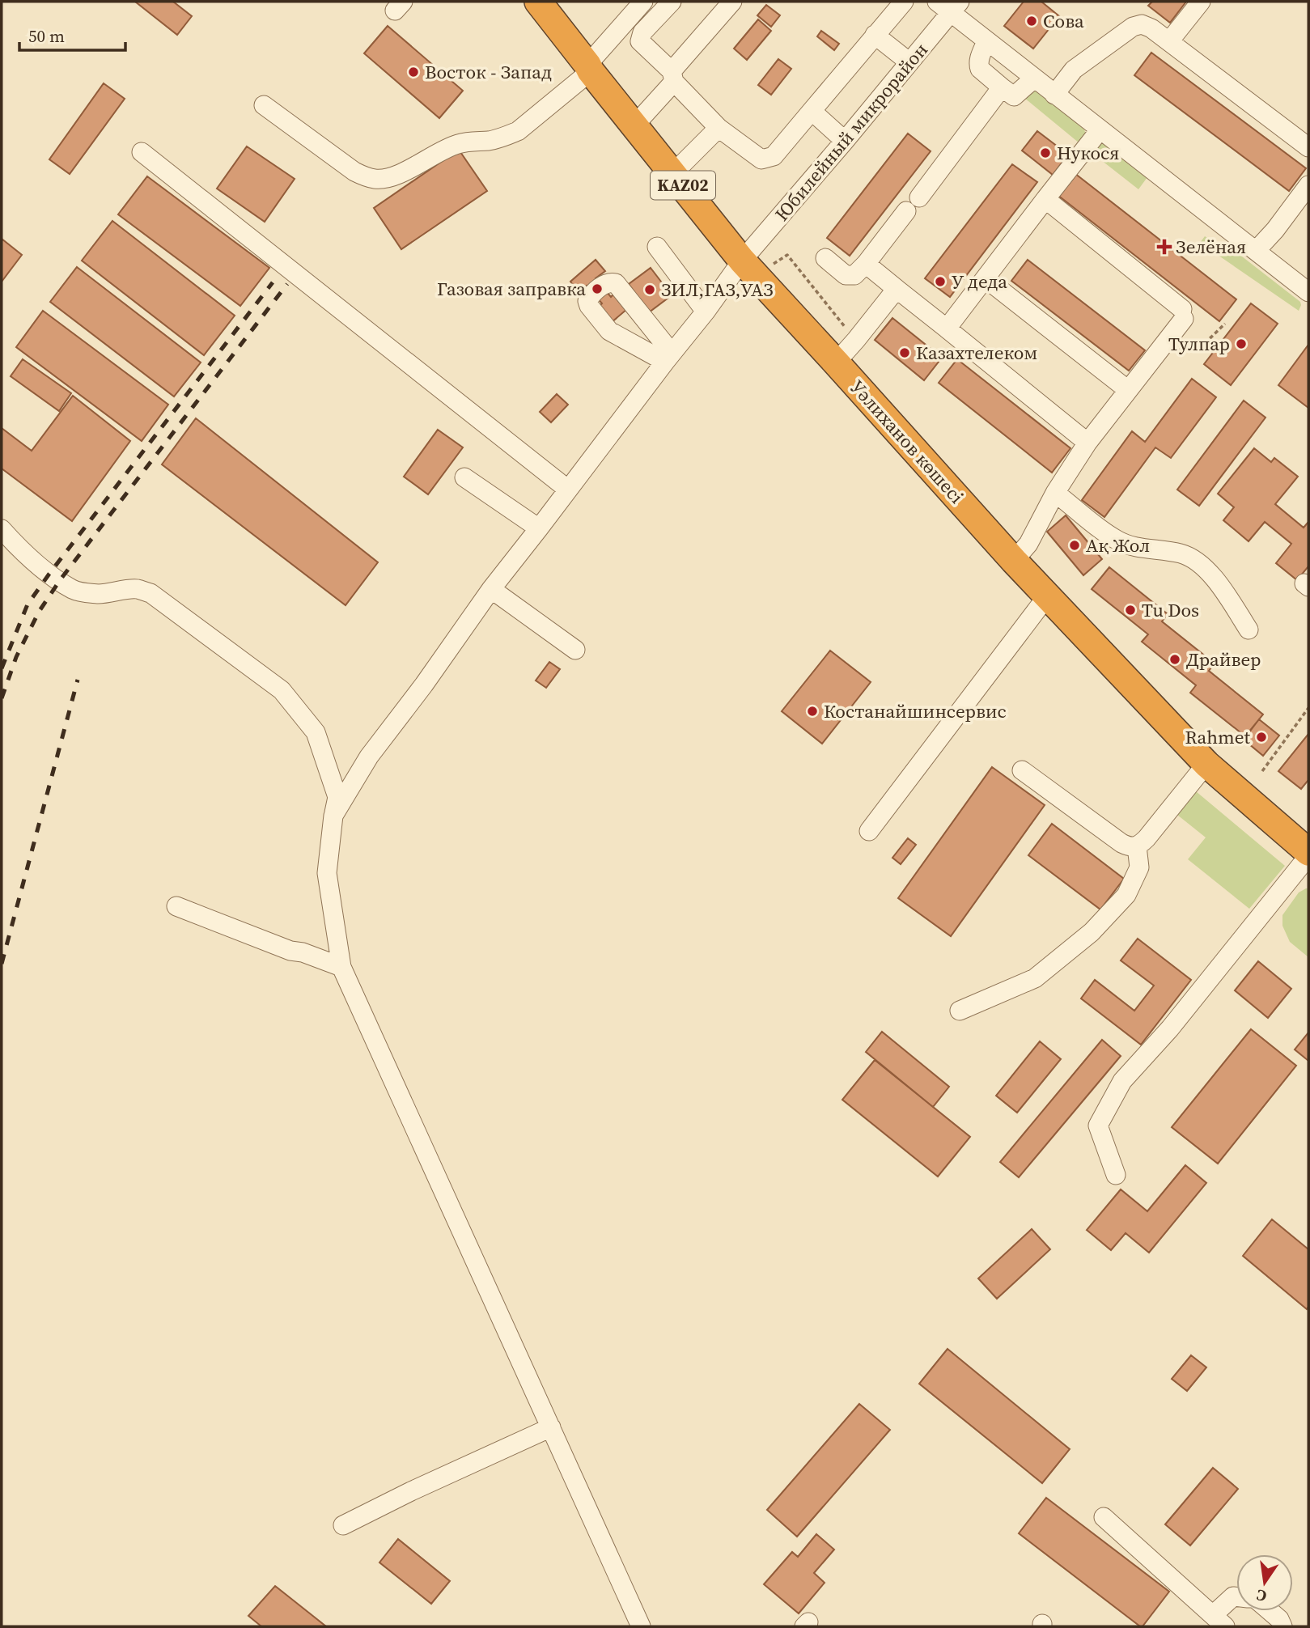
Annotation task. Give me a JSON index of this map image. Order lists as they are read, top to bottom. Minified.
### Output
{"streets":{"highway":["KАZ02","Уәлиханов көшесі"],"street":["Юбилейный микрорайон"]},"crossings":[["Юбилейный микрорайон","Уәлиханов көшесі"]],"places":{"other":["Сова","Восток - Запад","Нукося","У деда","Газовая заправка","ЗИЛ,ГАЗ,УАЗ","Тулпар","Казахтелеком","Ақ Жол","Tu Dos","Драйвер","Костанайшинсервис","Rahmet"],"health":["Зелёная"]},"scale_bar":"50 m","north":"bottom"}
